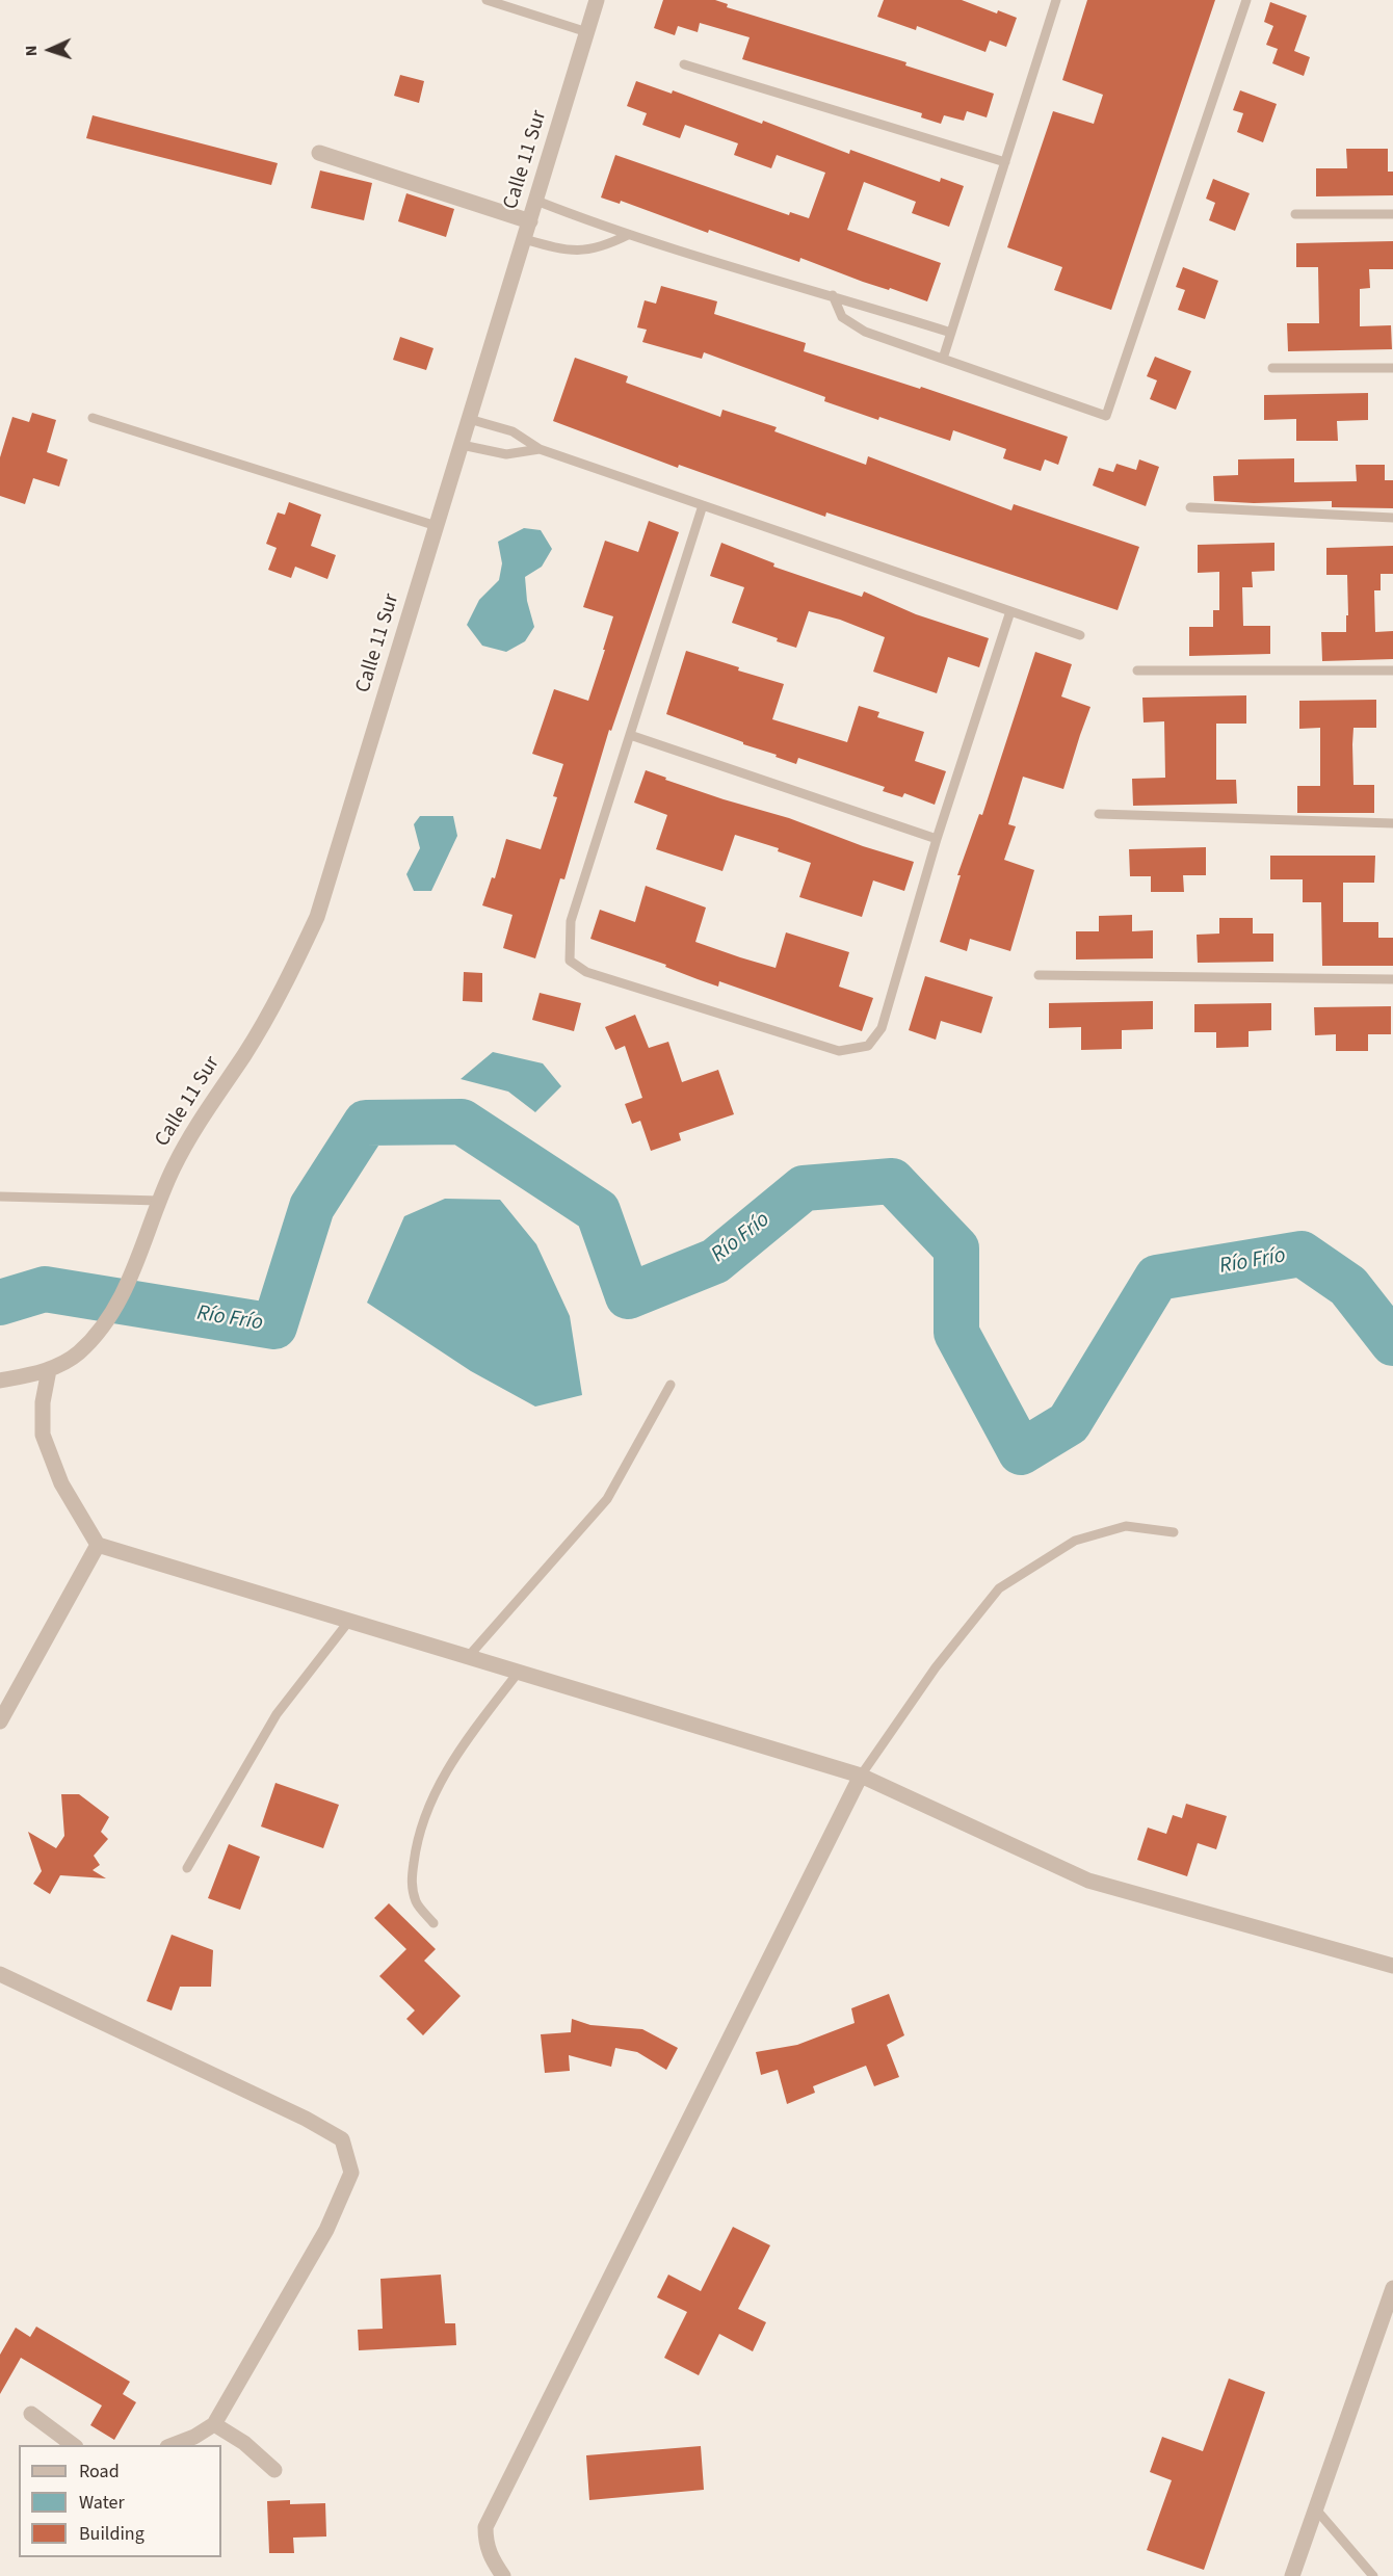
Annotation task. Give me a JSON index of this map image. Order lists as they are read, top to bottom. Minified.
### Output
{"streets":{"street":["Calle 11 Sur"]},"water":["Río Frío"],"legend":["Road","Water","Building"],"north":"left"}
